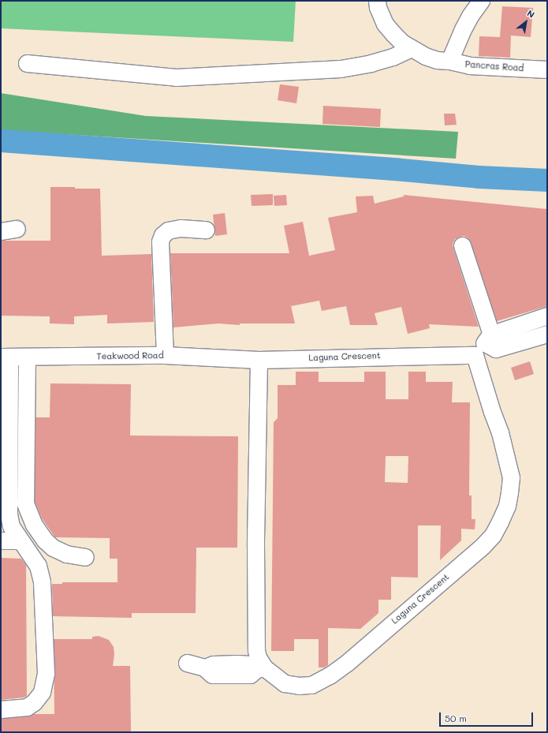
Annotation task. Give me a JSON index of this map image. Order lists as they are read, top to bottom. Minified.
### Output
{"streets":{"street":["Pancras Road","Teakwood Road","Laguna Crescent"]},"crossings":[["Teakwood Road","Laguna Crescent"]],"scale_bar":"50 m","north":"top right"}
